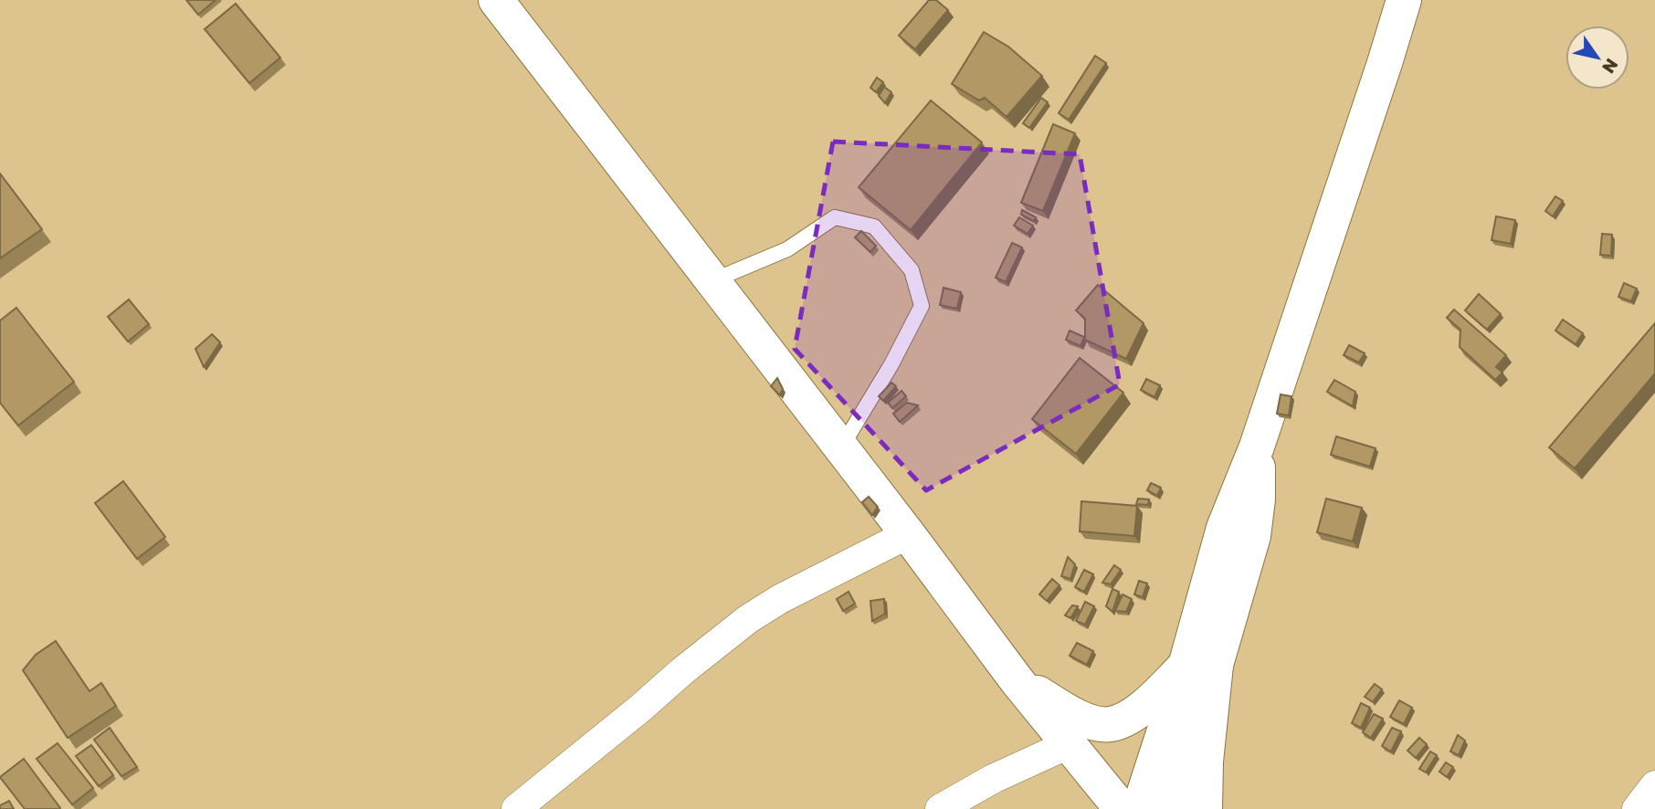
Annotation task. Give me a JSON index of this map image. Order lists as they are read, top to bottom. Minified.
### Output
{"north":"bottom right"}
